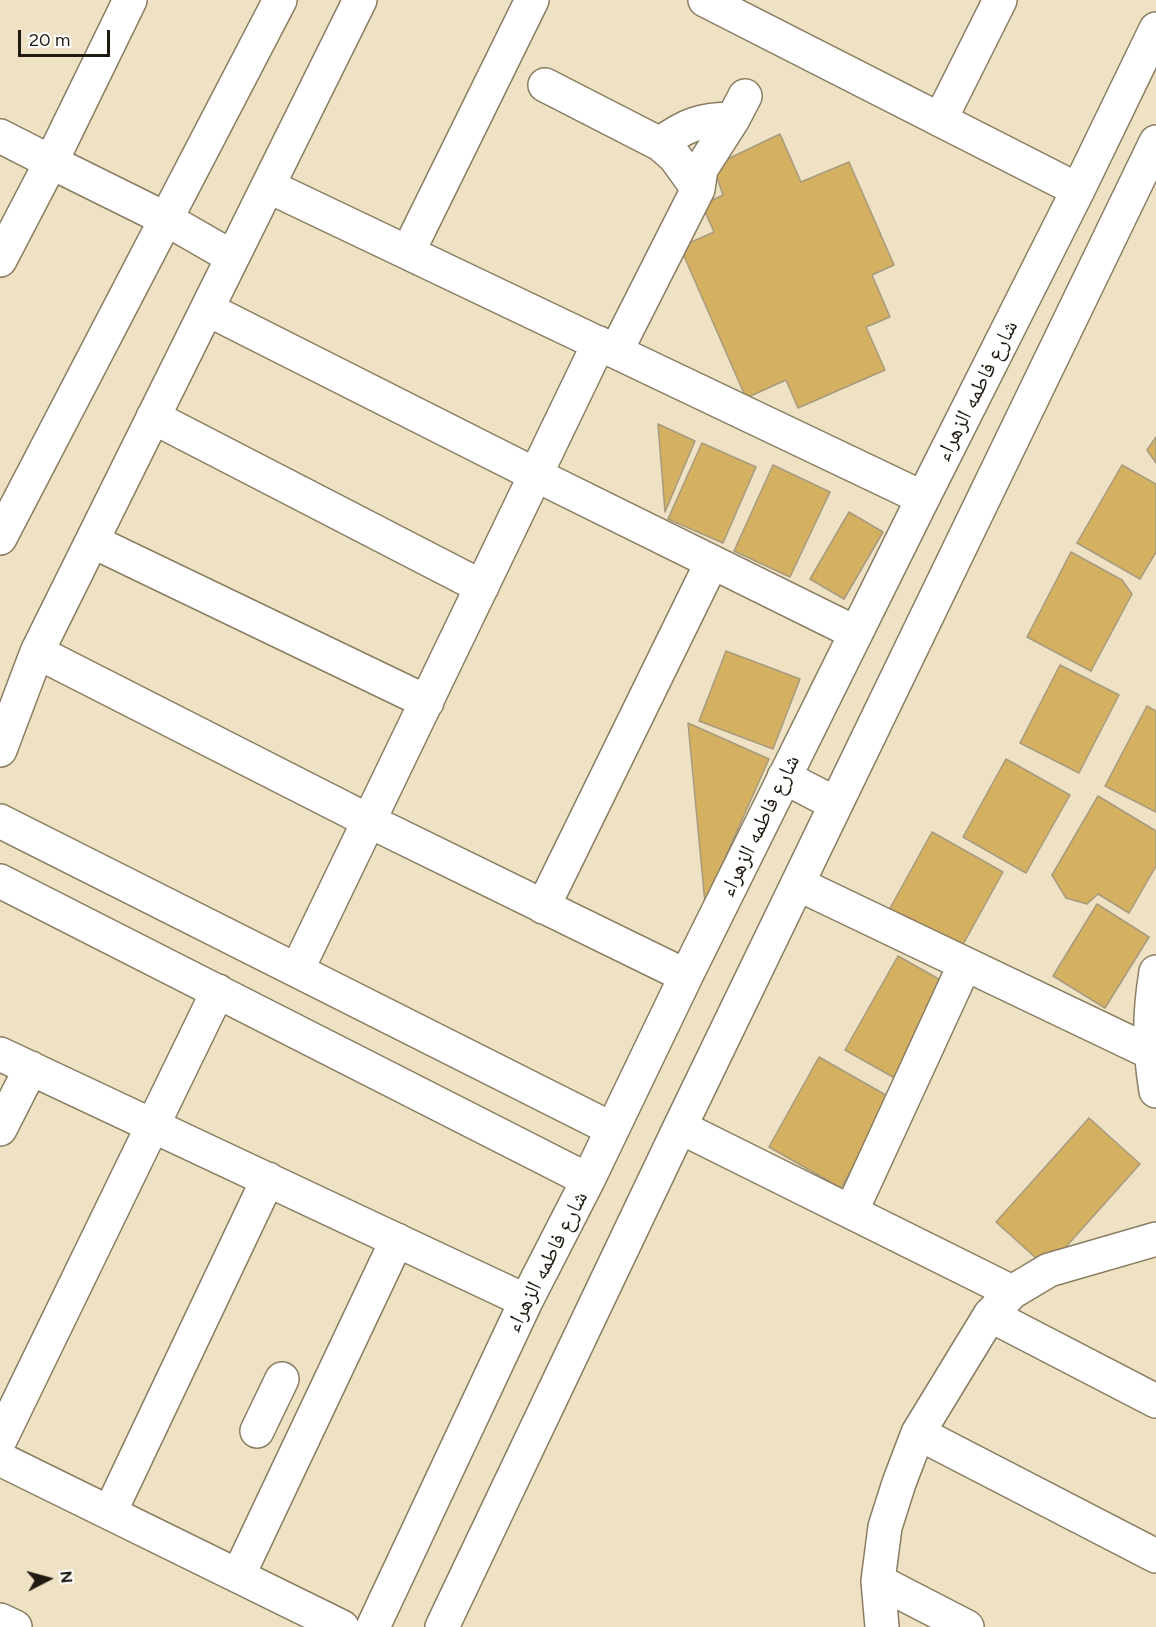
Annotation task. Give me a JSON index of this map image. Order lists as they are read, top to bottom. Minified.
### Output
{"streets":{"street":["شارع فاطمه الزهراء"]},"scale_bar":"20 m","north":"right"}
